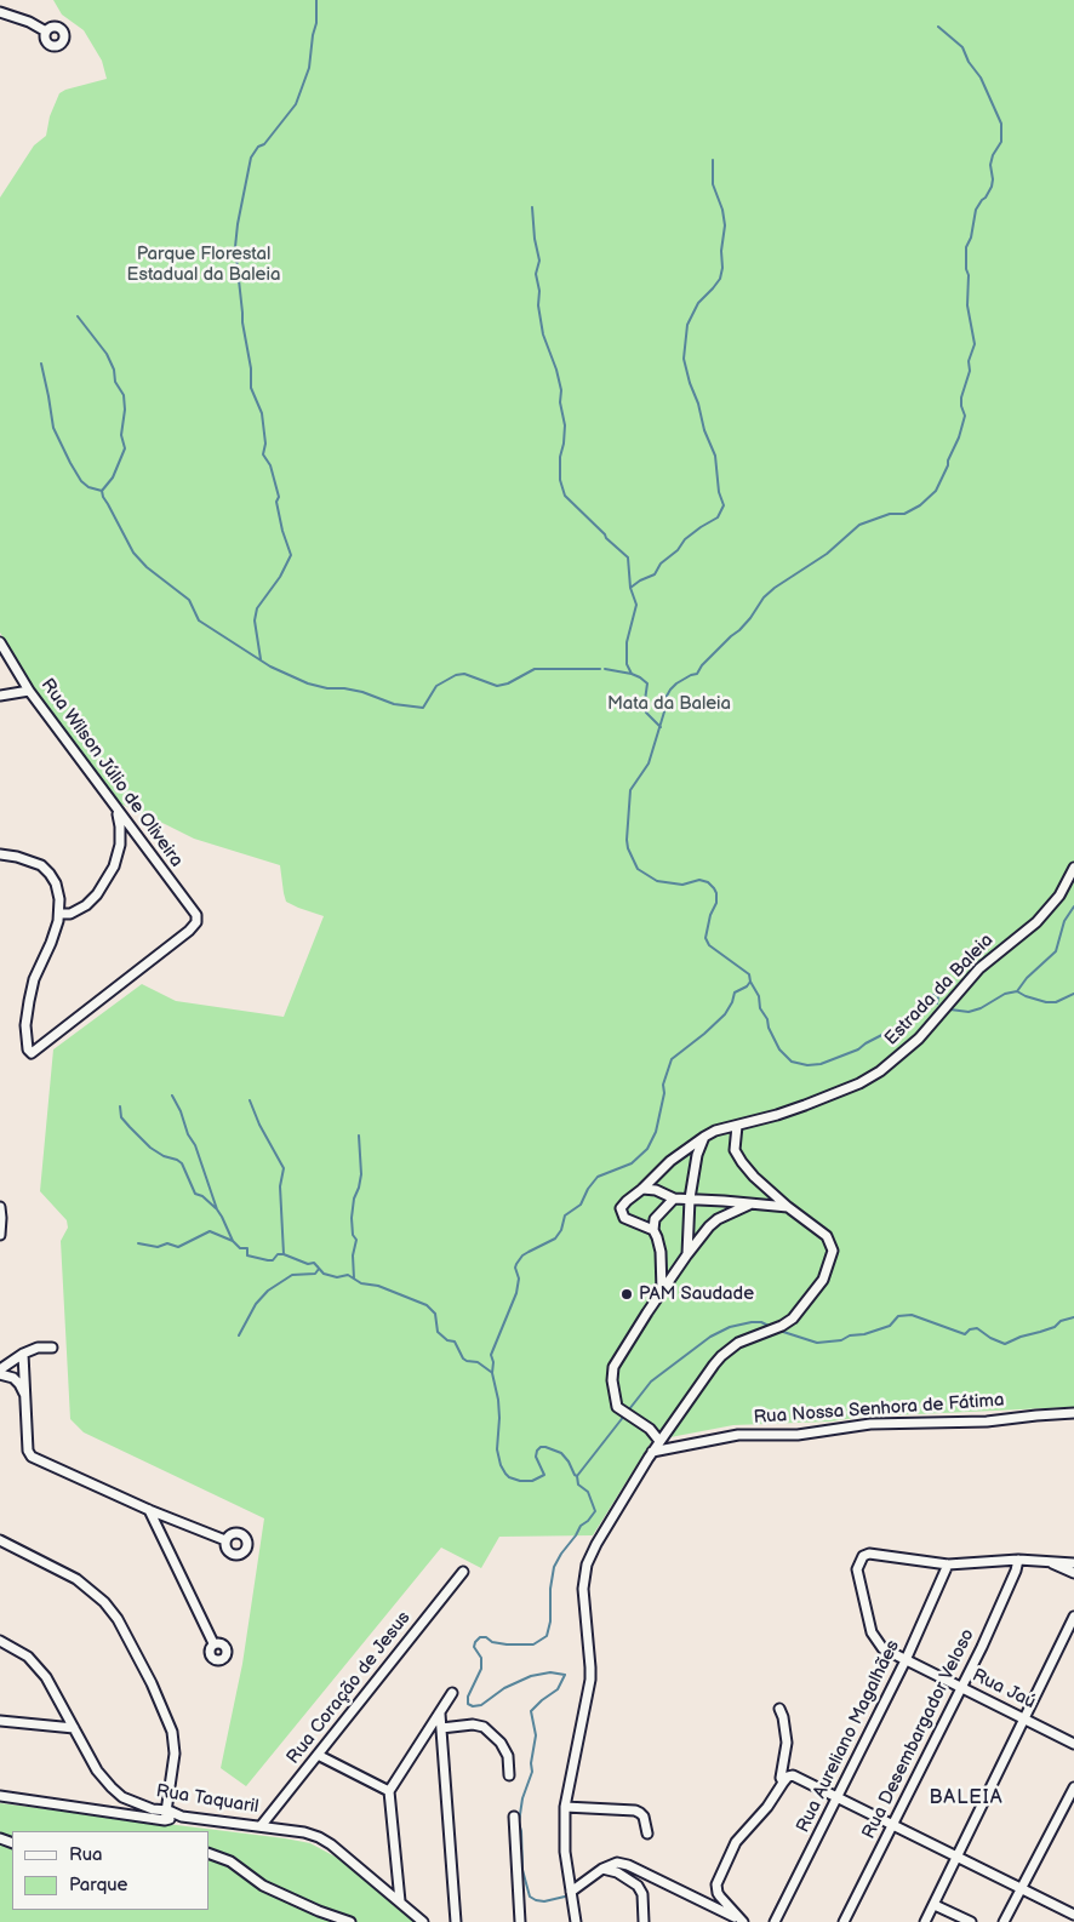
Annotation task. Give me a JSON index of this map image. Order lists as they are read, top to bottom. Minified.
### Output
{"streets":{"street":["Rua Wilson Júlio de Oliveira","Estrada da Baleia","Rua Nossa Senhora de Fátima","Rua Coração de Jesus","Rua Jaú","Rua Desembargador Veloso","Rua Aureliano Magalhães","Rua Taquaril"]},"crossings":[["Rua Coração de Jesus","Rua Taquaril"],["Rua Jaú","Rua Desembargador Veloso"],["Rua Jaú","Rua Aureliano Magalhães"]],"districts":["BALEIA"],"parks":["Parque Florestal Estadual da Baleia","Mata da Baleia"],"places":["PAM Saudade"],"legend":["Rua","Parque"]}
